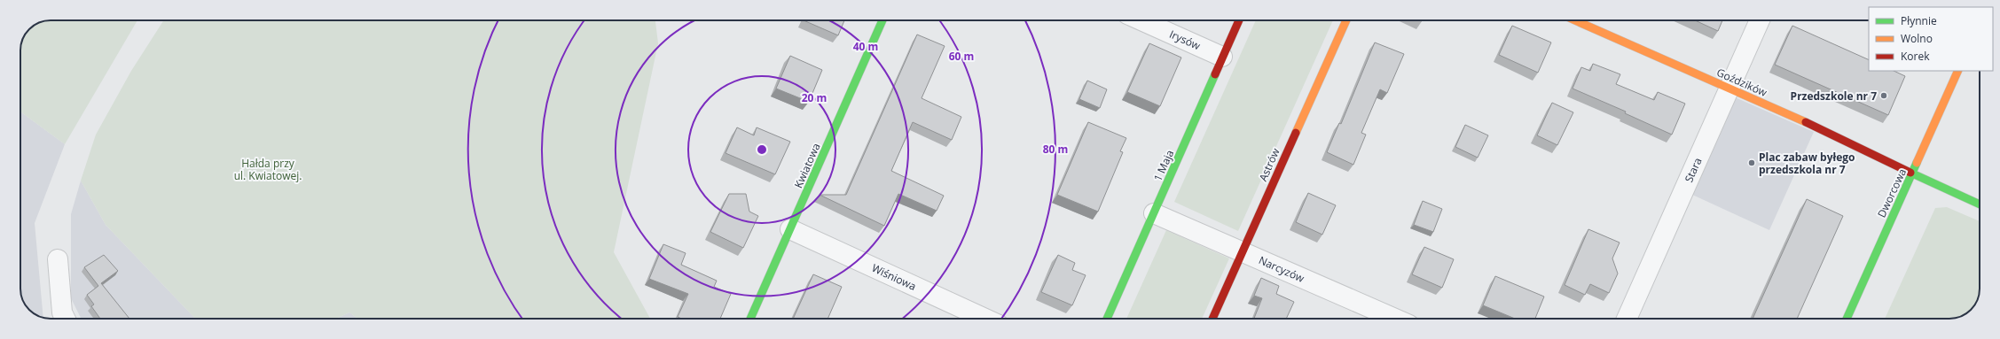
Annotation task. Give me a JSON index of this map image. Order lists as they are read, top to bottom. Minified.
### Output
{"streets":{"street":["Irysów","Goździków","Astrów","Kwiatowa","1 Maja","Stara","Dworcowa","Narcyzów","Wiśniowa"]},"crossings":[["Irysów","1 Maja"],["Goździków","Stara"],["Goździków","Dworcowa"],["Astrów","Narcyzów"],["Kwiatowa","Wiśniowa"],["1 Maja","Narcyzów"]],"parks":["Hałda przy ul. Kwiatowej."],"places":["Przedszkole nr 7","Plac zabaw byłego przedszkola nr 7"],"legend":["Płynnie","Wolno","Korek"],"rings":["40 m","60 m","20 m","80 m"]}
